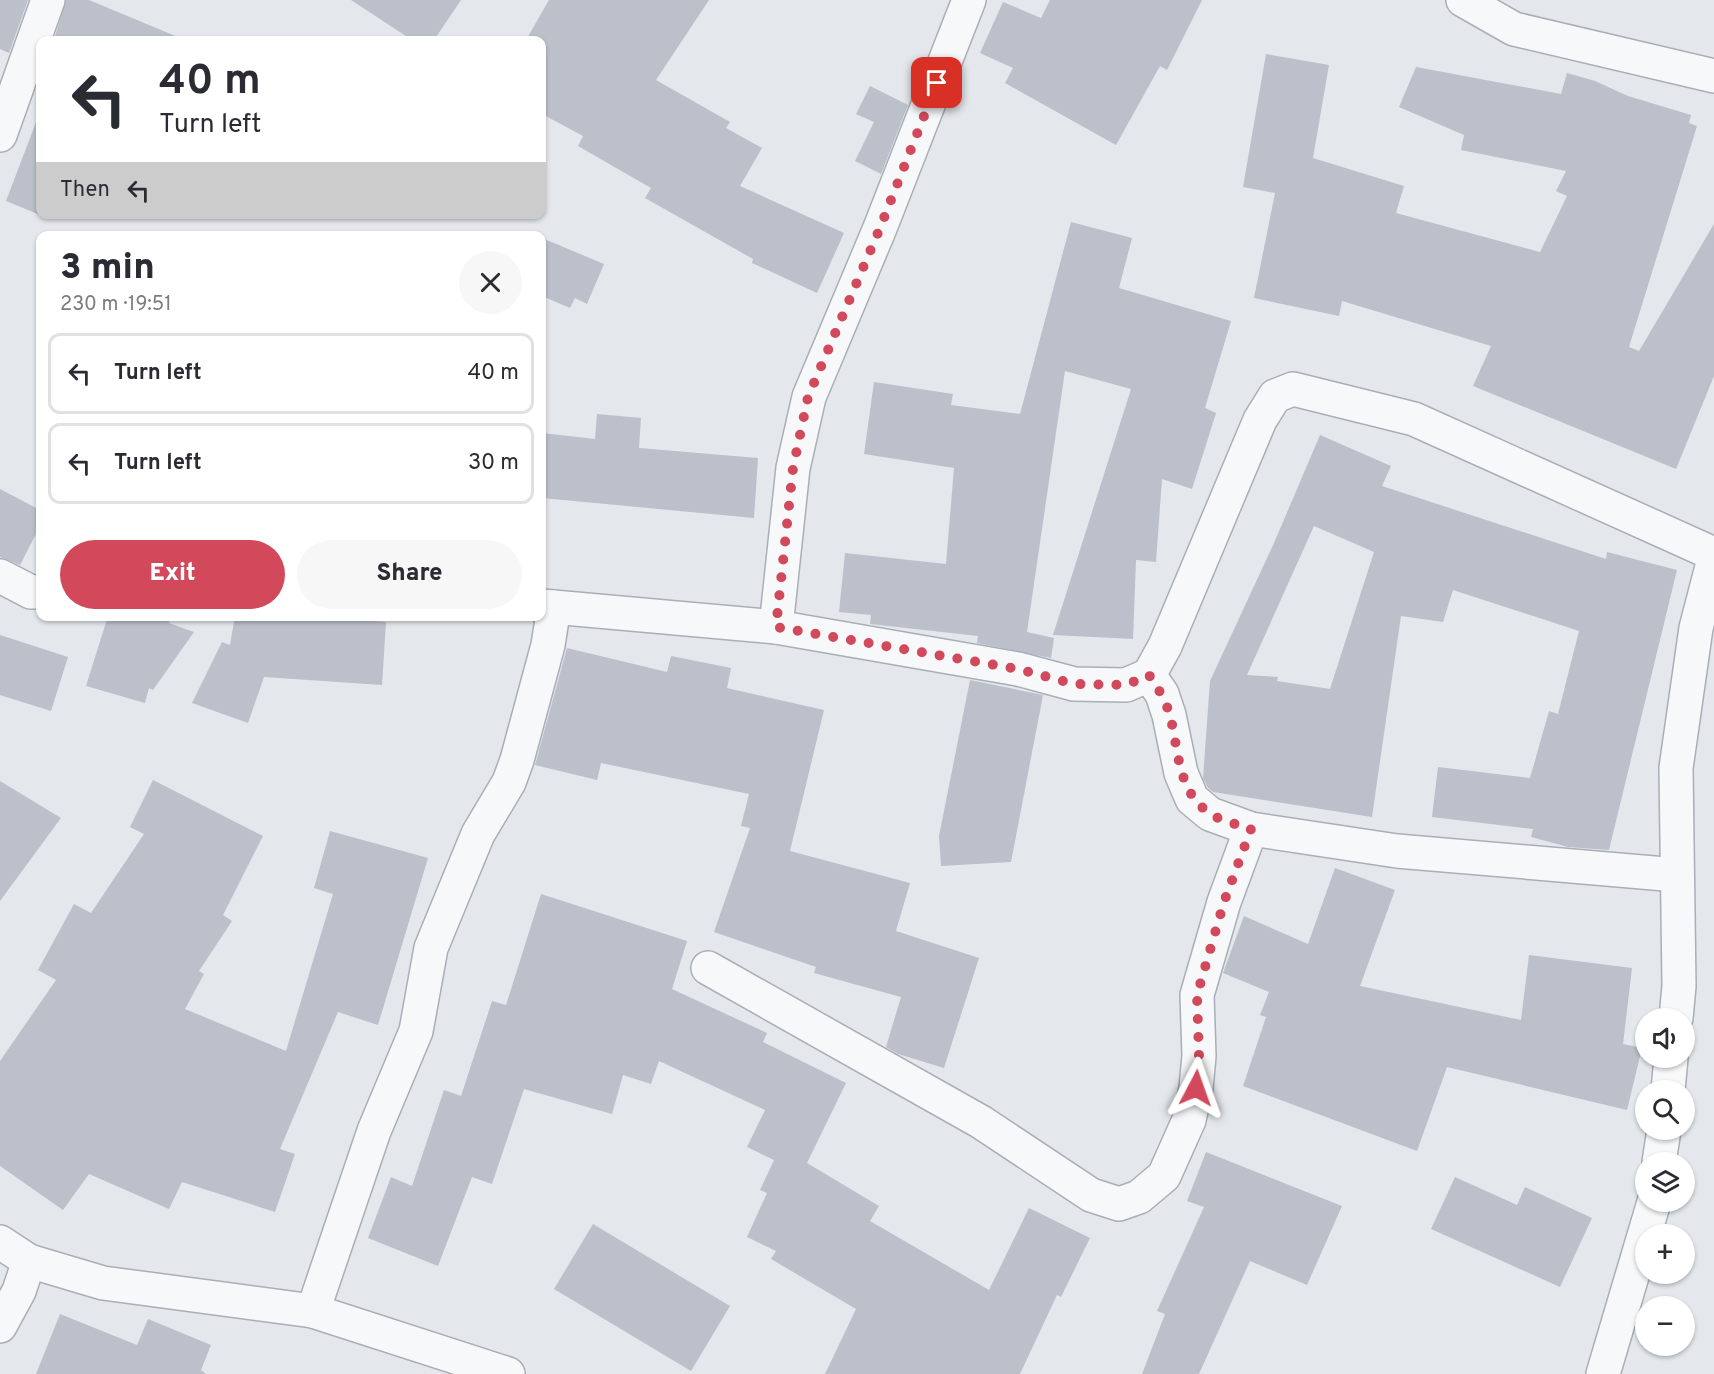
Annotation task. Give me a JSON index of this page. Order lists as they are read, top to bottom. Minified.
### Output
{"page":{"turn":["40 m","Turn left"],"then":"Then","heading":["3 min","230 m · 19:51"],"list":[{"name":"Turn left","value":"40 m"},{"name":"Turn left","value":"30 m"}],"buttons":["Exit","Share"],"map_buttons":["+","−"]}}
